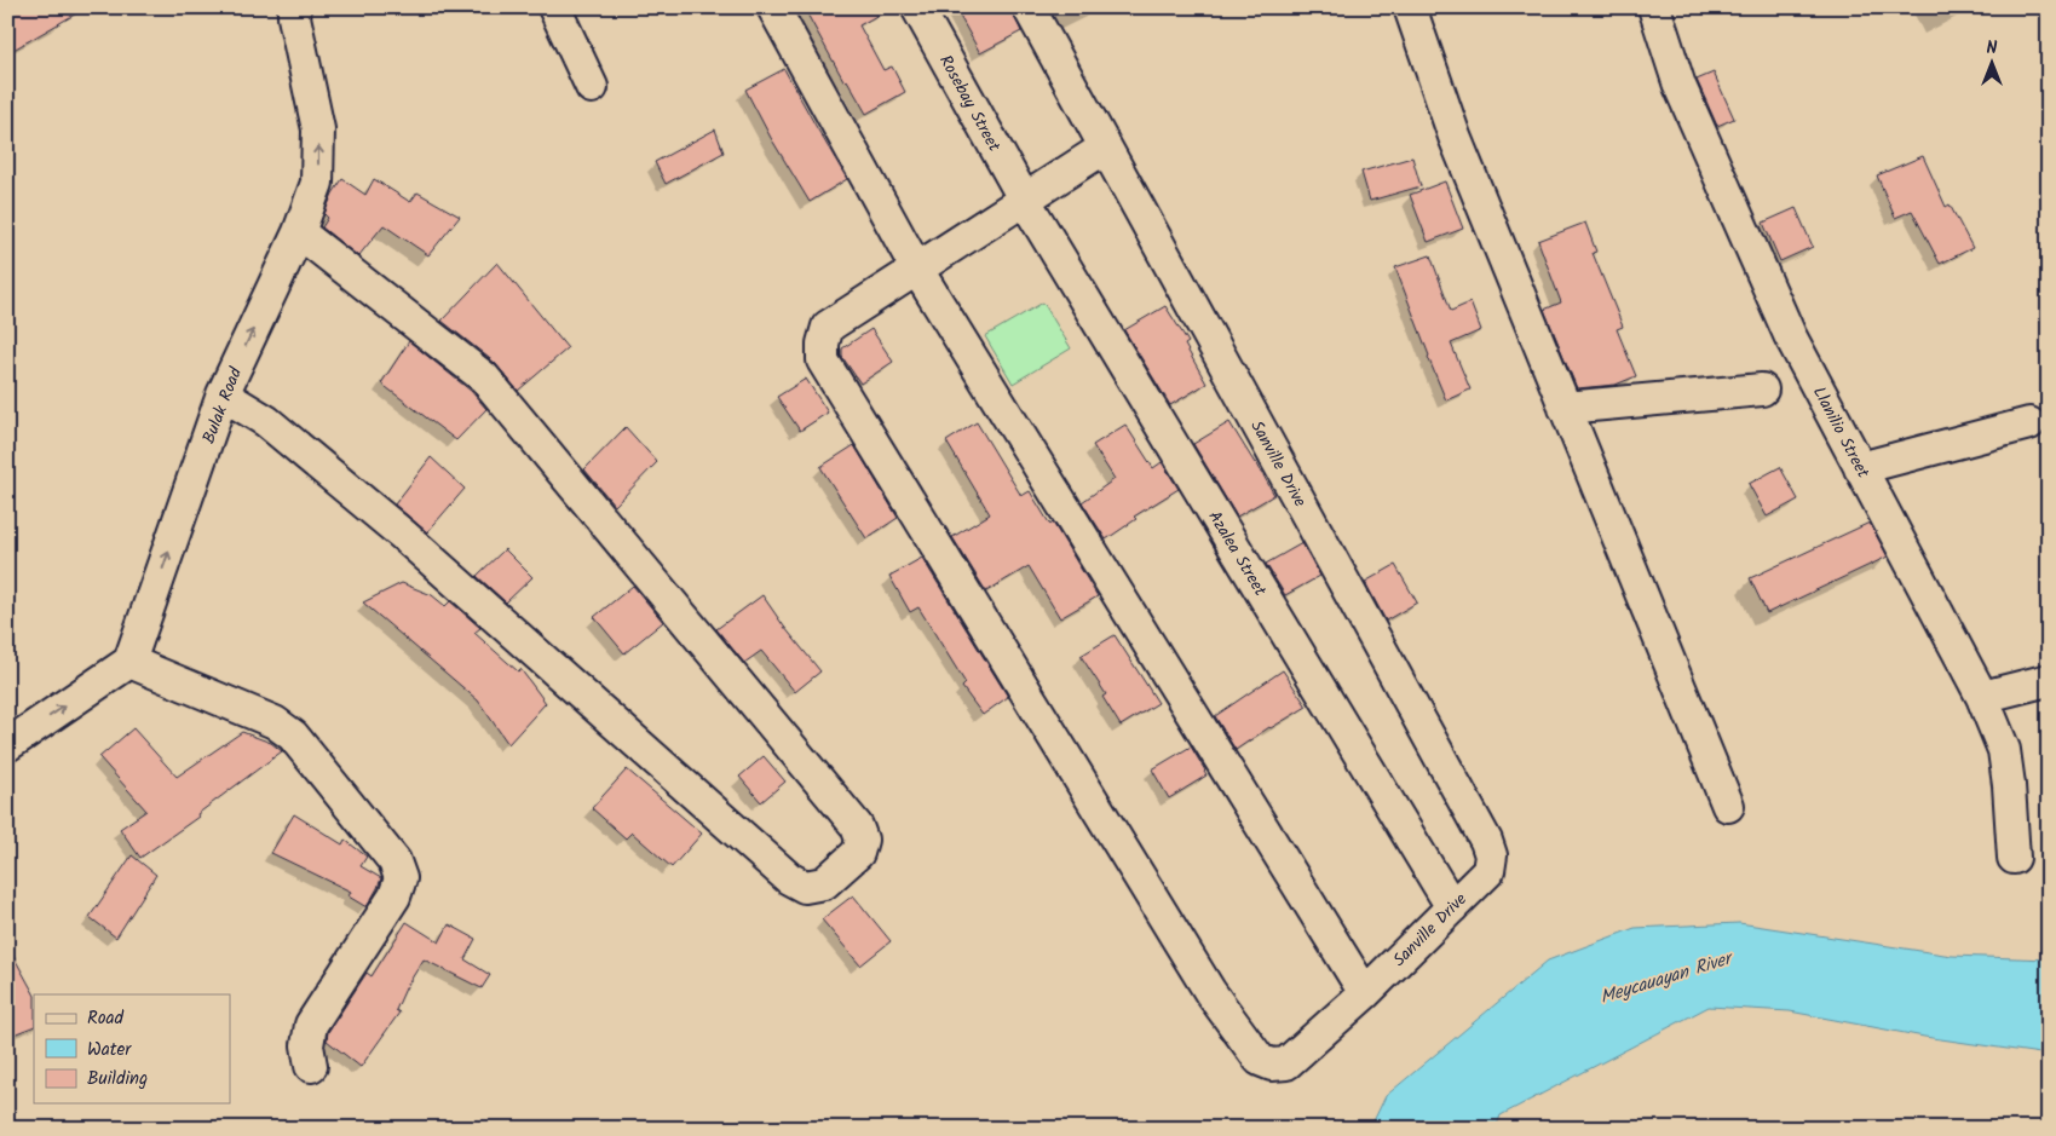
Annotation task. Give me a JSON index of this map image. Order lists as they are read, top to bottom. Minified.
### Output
{"streets":{"street":["Rosebay Street","Bulak Road","Llanilio Street","Sanville Drive","Azalea Street"]},"crossings":[["Rosebay Street","Azalea Street"],["Sanville Drive","Azalea Street"]],"one_way":["Bulak Road"],"water":["Meycauayan River"],"legend":["Road","Water","Building"],"north":"top"}
